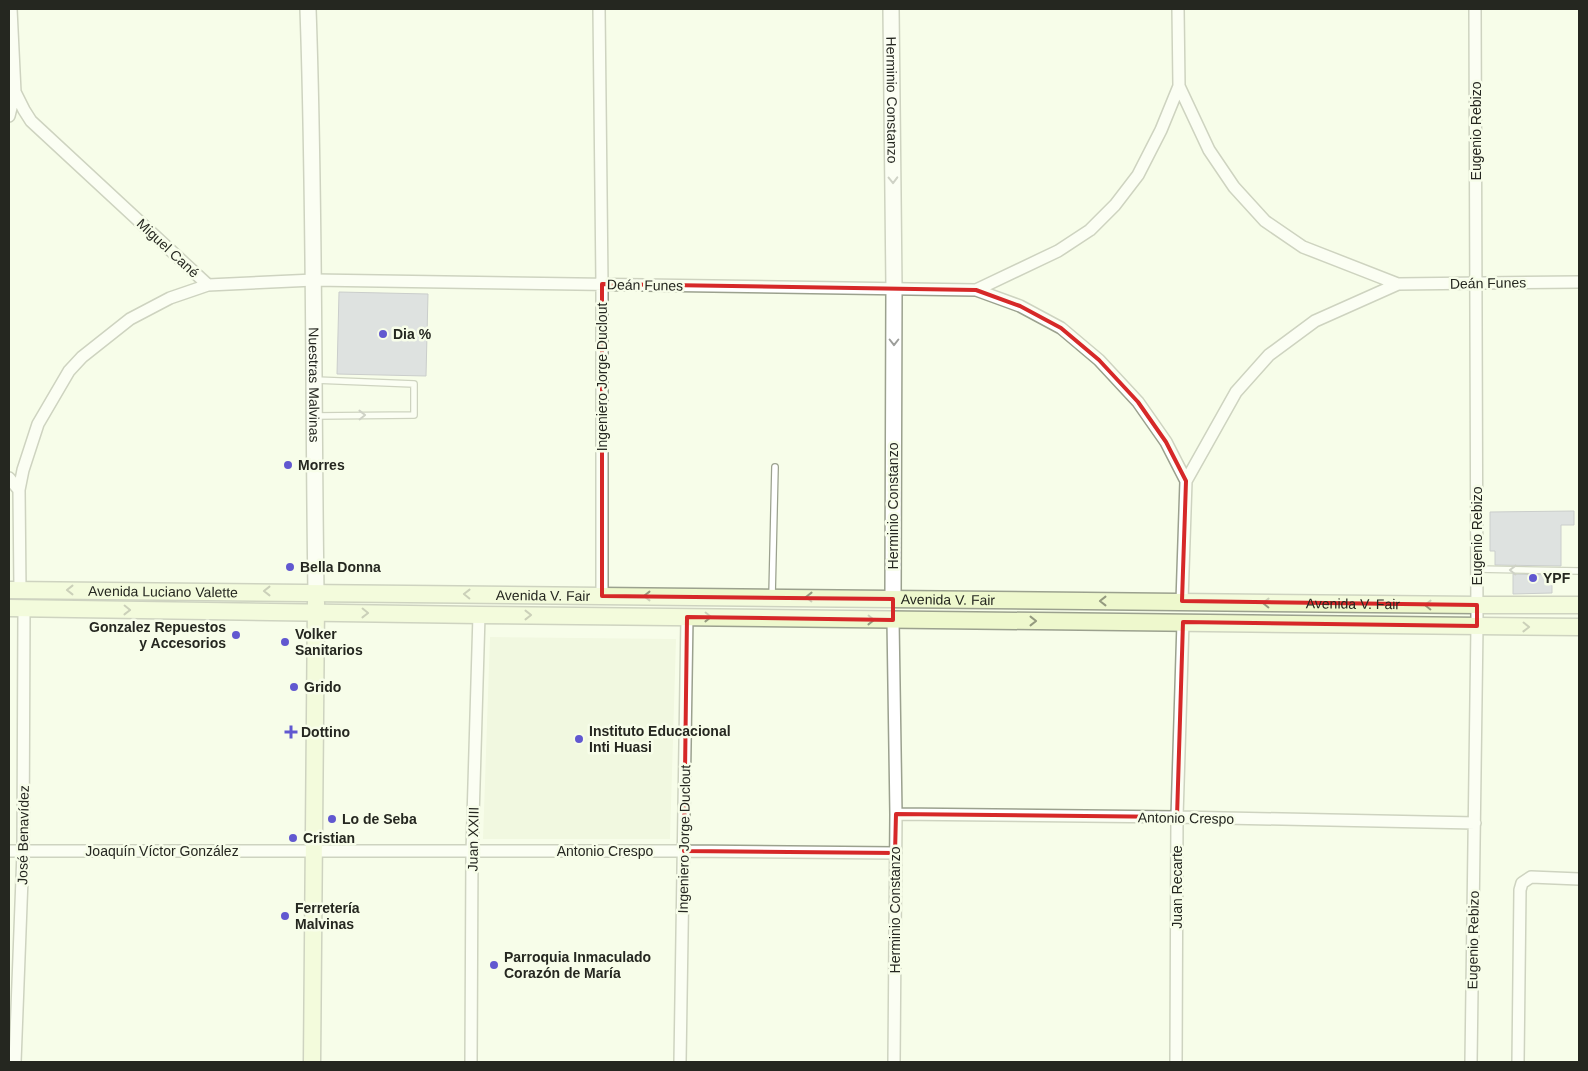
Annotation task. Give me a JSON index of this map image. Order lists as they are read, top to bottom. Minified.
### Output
{"streets":{"main road":["Herminio Constanzo","Nuestras Malvinas","Avenida Luciano Valette","Avenida V. Fair"],"street":["Eugenio Rebizo","Miguel Cané","Deán Funes","Ingeniero Jorge Duclout","Antonio Crespo","José Benavídez","Juan XXIII","Joaquín Víctor González","Juan Recarte"]},"crossings":[["Herminio Constanzo","Deán Funes"],["Herminio Constanzo","Avenida V. Fair"],["Herminio Constanzo","Antonio Crespo"],["Eugenio Rebizo","Deán Funes"],["Eugenio Rebizo","Avenida V. Fair"],["Eugenio Rebizo","Antonio Crespo"],["Miguel Cané","Deán Funes"],["Deán Funes","Ingeniero Jorge Duclout"],["Deán Funes","Nuestras Malvinas"],["Ingeniero Jorge Duclout","Avenida V. Fair"],["Ingeniero Jorge Duclout","Antonio Crespo"],["Nuestras Malvinas","Avenida Luciano Valette"],["Nuestras Malvinas","Avenida V. Fair"],["Nuestras Malvinas","Antonio Crespo"],["Nuestras Malvinas","Joaquín Víctor González"],["Avenida Luciano Valette","Avenida V. Fair"],["Avenida Luciano Valette","José Benavídez"],["Avenida V. Fair","Juan XXIII"],["Avenida V. Fair","Juan Recarte"],["Antonio Crespo","Juan XXIII"],["Antonio Crespo","Joaquín Víctor González"],["Antonio Crespo","Juan Recarte"],["José Benavídez","Joaquín Víctor González"]],"one_way":["Herminio Constanzo"],"places":{"other":["Dia %","Morres","Bella Donna","YPF","Gonzalez Repuestos y Accesorios","Volker Sanitarios","Grido","Instituto Educacional Inti Huasi","Lo de Seba","Cristian","Ferretería Malvinas","Parroquia Inmaculado Corazón de María"],"health":["Dottino"]}}
